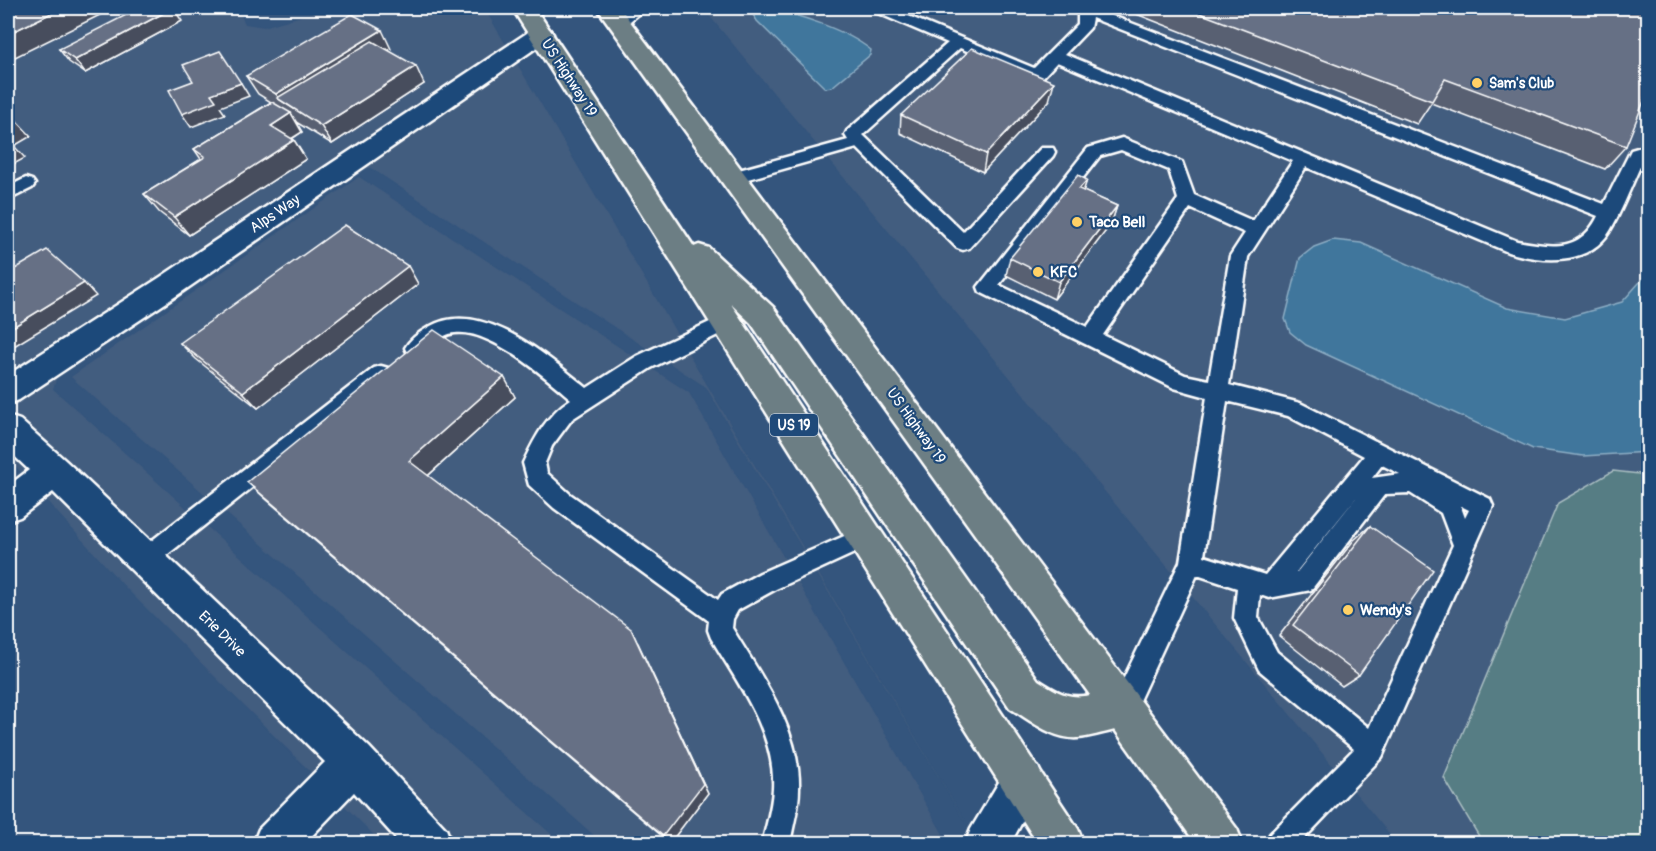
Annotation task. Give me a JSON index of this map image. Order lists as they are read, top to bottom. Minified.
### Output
{"streets":{"highway":["US Highway 19","US 19"],"street":["Alps Way","Erie Drive"]},"crossings":[["US Highway 19","Alps Way"]],"places":["Sam's Club","Taco Bell","KFC","Wendy's"]}
